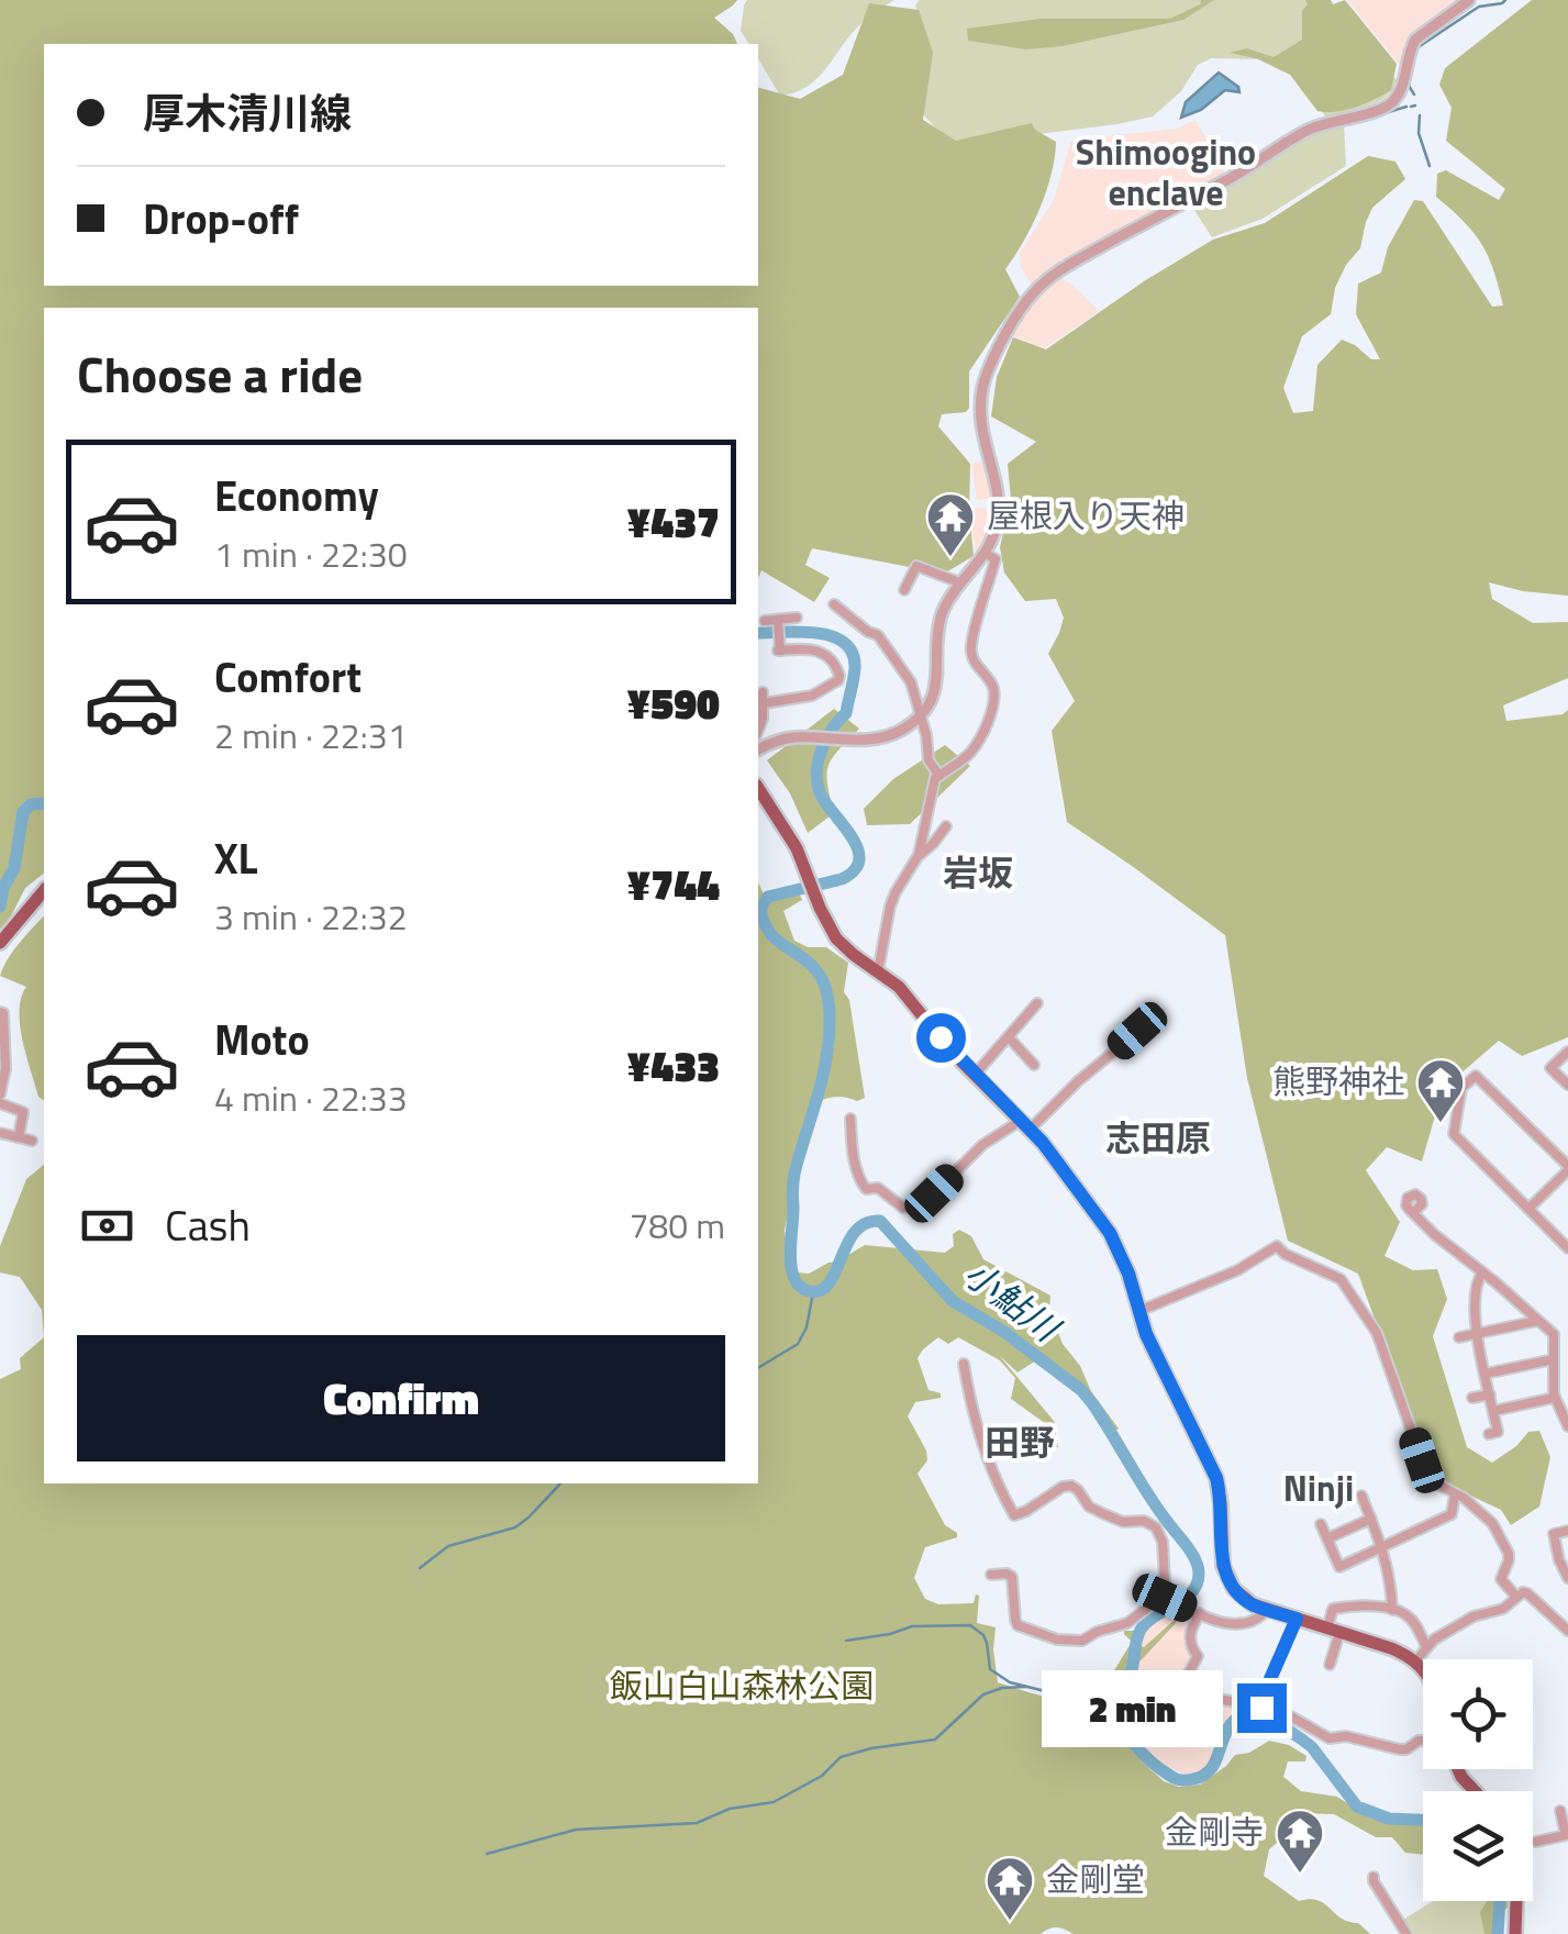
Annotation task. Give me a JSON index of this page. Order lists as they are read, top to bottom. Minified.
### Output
{"districts":["Shimoogino enclave","岩坂","志田原","田野","Ninji"],"water":["小鮎川"],"parks":["飯山白山森林公園"],"places":{"temple":["屋根入り天神","熊野神社","金剛寺","金剛堂"]},"page":{"banner":["厚木清川線","Drop-off"],"heading":"Choose a ride","list":[{"name":"Economy","note":"1 min · 22:30","value":"¥437"},{"name":"Comfort","note":"2 min · 22:31","value":"¥590"},{"name":"XL","note":"3 min · 22:32","value":"¥744"},{"name":"Moto","note":"4 min · 22:33","value":"¥433"}],"pay":["Cash","780 m"],"buttons":"Confirm","bubble":"2 min"}}
